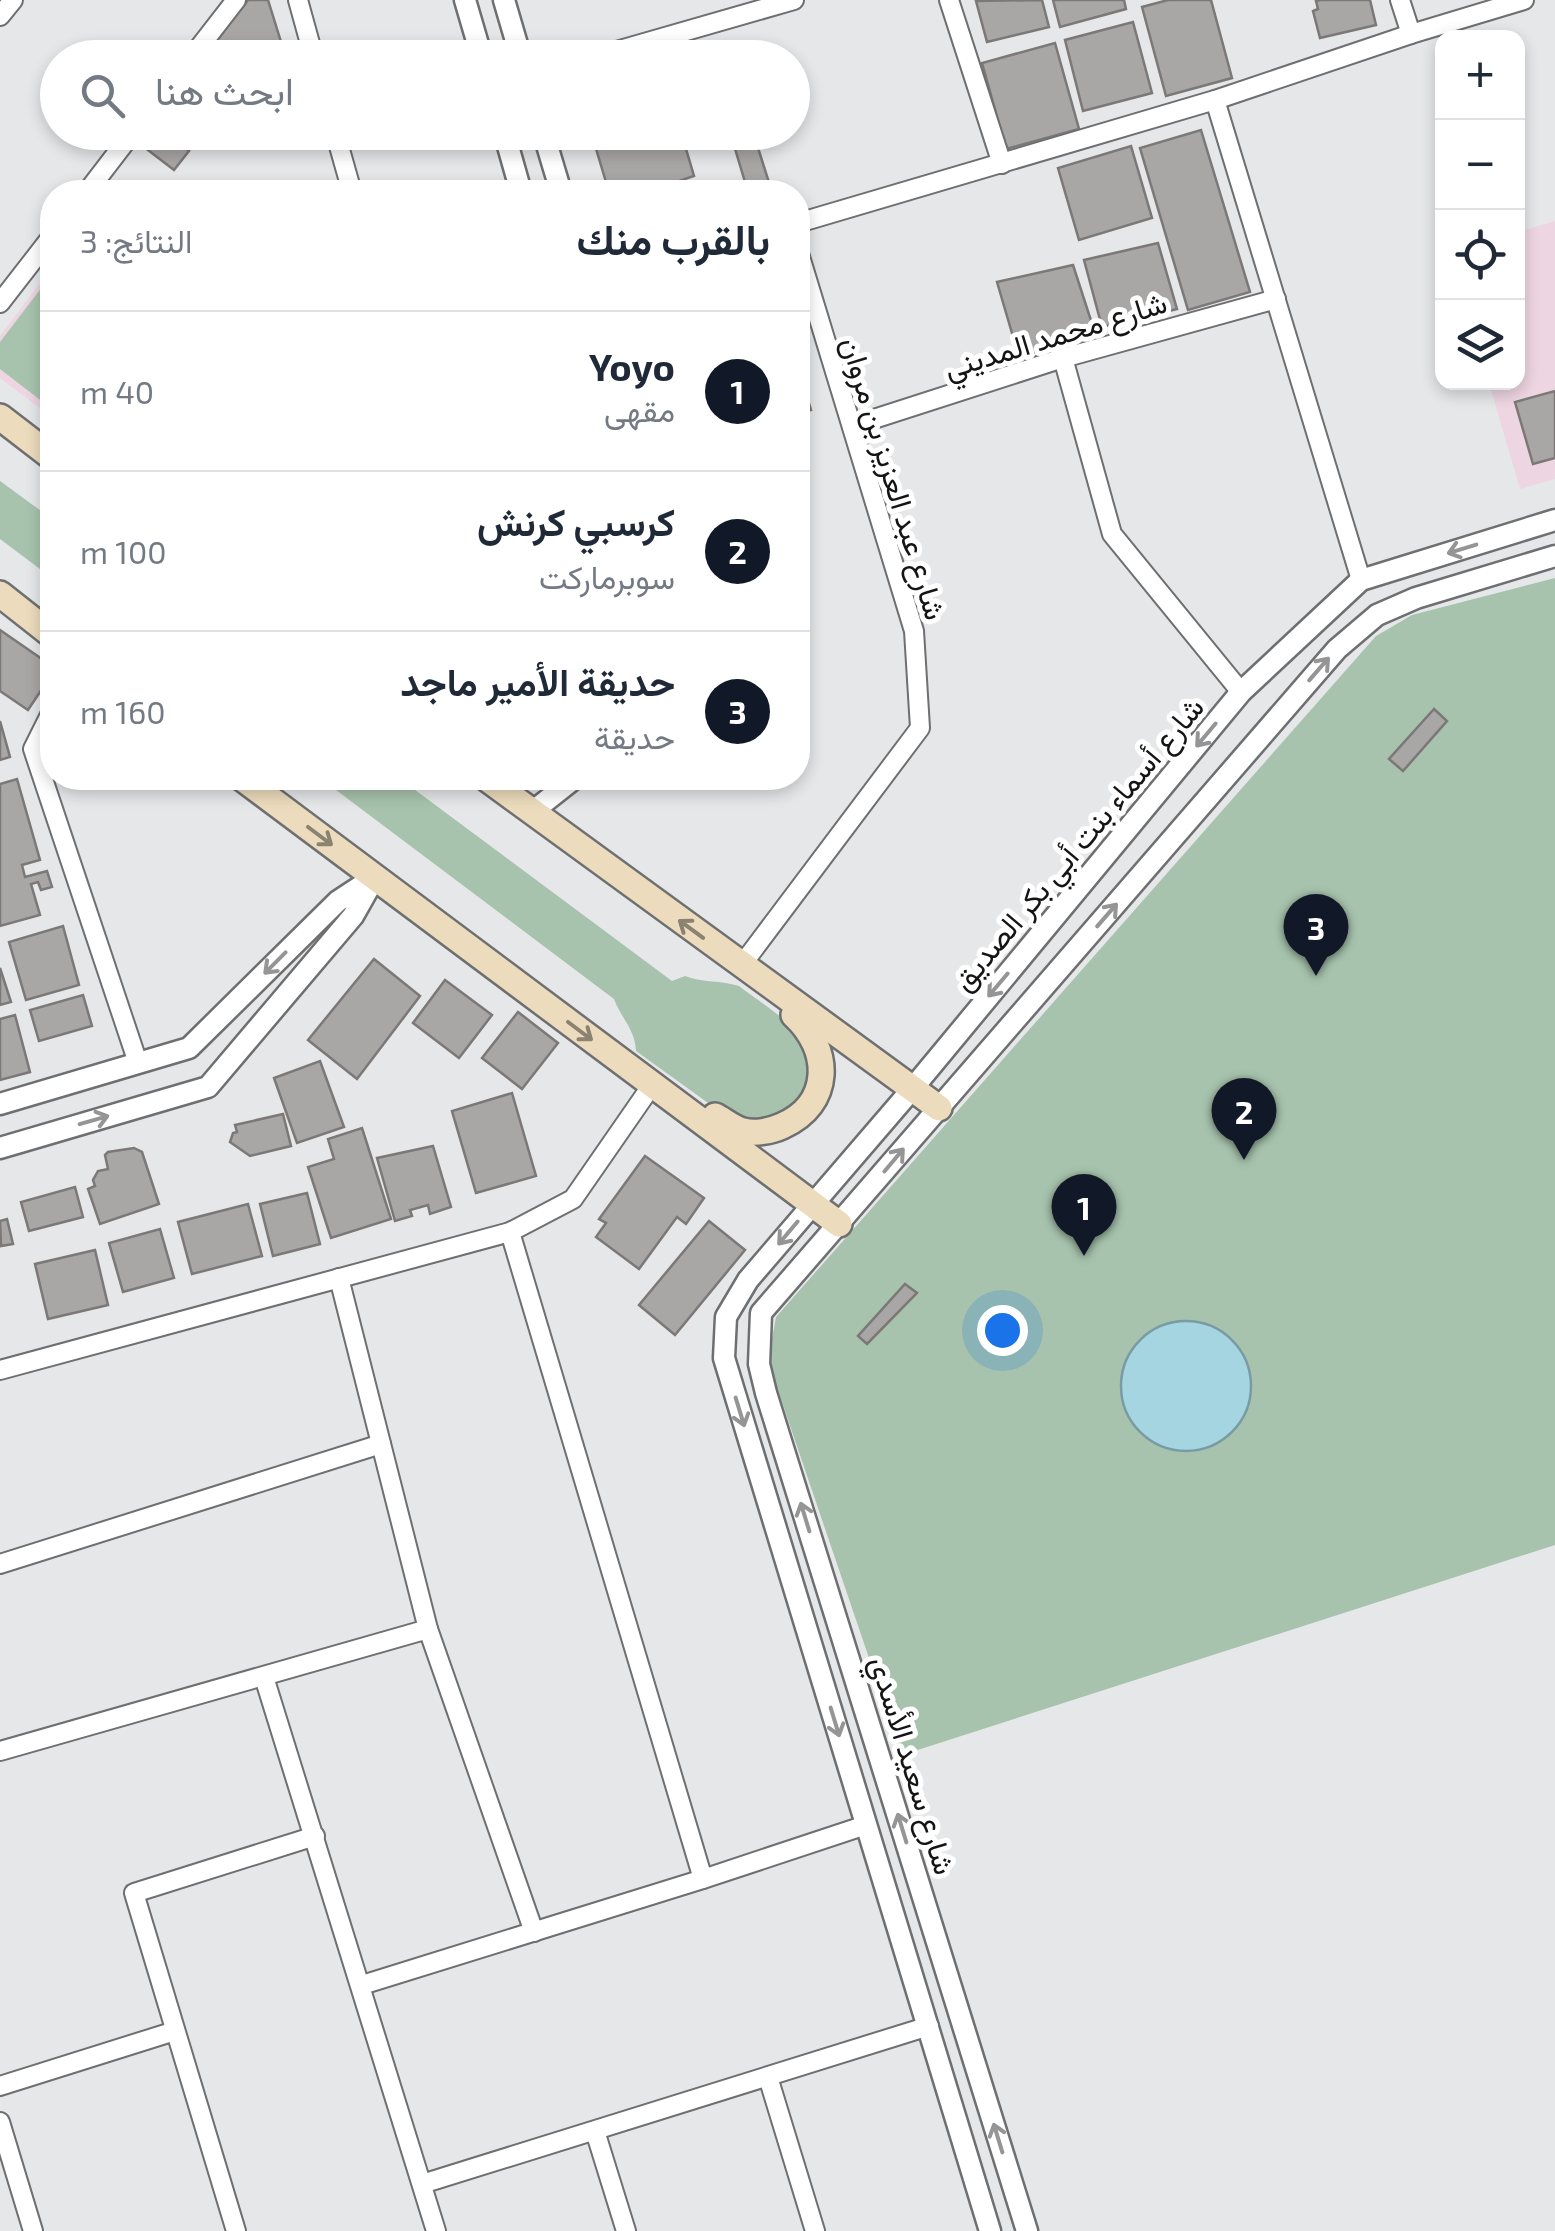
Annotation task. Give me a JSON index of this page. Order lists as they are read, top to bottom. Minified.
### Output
{"streets":{"street":["شارع محمد المديني","شارع عبد العزيز بن مروان","شارع أسماء بنت أبي بكر الصديق","شارع سعيد الأسدي"]},"crossings":[["شارع محمد المديني","شارع عبد العزيز بن مروان"],["شارع أسماء بنت أبي بكر الصديق","شارع سعيد الأسدي"]],"page":{"map_buttons":["+","−"],"search":"ابحث هنا","heading":["بالقرب منك","النتائج: 3"],"list":[{"mark":"1","name":"Yoyo","note":"مقهى","value":"40 m"},{"mark":"2","name":"كرسبي كرنش","note":"سوبرماركت","value":"100 m"},{"mark":"3","name":"حديقة الأمير ماجد","note":"حديقة","value":"160 m"}],"pins":["3","2","1"]}}
